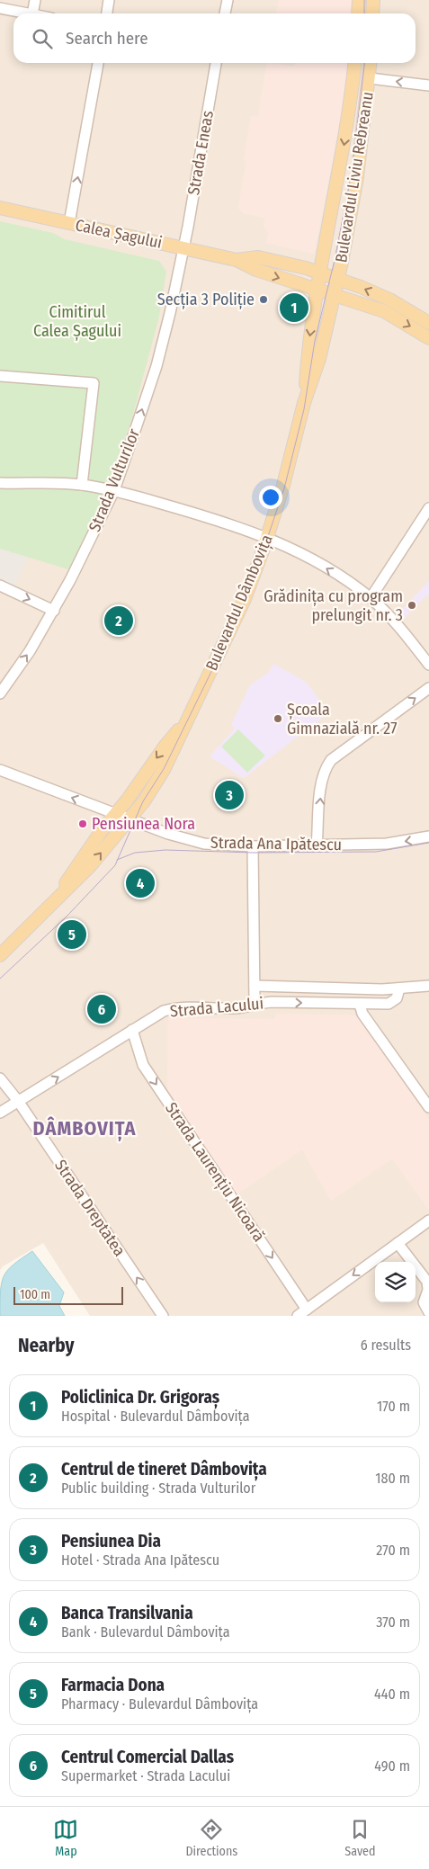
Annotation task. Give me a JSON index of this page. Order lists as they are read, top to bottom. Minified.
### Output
{"streets":{"main road":["Bulevardul Liviu Rebreanu","Calea Șagului","Bulevardul Dâmbovița"],"street":["Strada Eneas","Strada Vulturilor","Strada Ana Ipătescu","Strada Lacului","Strada Laurențiu Nicoară","Strada Dreptatea"]},"crossings":[["Strada Eneas","Calea Șagului"],["Strada Eneas","Strada Vulturilor"],["Bulevardul Liviu Rebreanu","Calea Șagului"],["Bulevardul Liviu Rebreanu","Bulevardul Dâmbovița"],["Calea Șagului","Strada Vulturilor"],["Calea Șagului","Bulevardul Dâmbovița"],["Bulevardul Dâmbovița","Strada Ana Ipătescu"],["Strada Lacului","Strada Laurențiu Nicoară"],["Strada Lacului","Strada Dreptatea"]],"one_way":["Strada Vulturilor","Strada Ana Ipătescu","Strada Laurențiu Nicoară","Strada Dreptatea"],"districts":["DÂMBOVIȚA"],"parks":["Cimitirul Calea Șagului"],"places":["Secția 3 Poliție","Grădinița cu program prelungit nr. 3","Școala Gimnazială nr. 27","Pensiunea Nora"],"scale_bar":"100 m","page":{"search":"Search here","pins":["1","2","3","4","5","6"],"scale":"100 m","heading":["Nearby","6 results"],"list":[{"mark":"1","name":"Policlinica Dr. Grigoraș","note":"Hospital · Bulevardul Dâmbovița","value":"170 m"},{"mark":"2","name":"Centrul de tineret Dâmbovița","note":"Public building · Strada Vulturilor","value":"180 m"},{"mark":"3","name":"Pensiunea Dia","note":"Hotel · Strada Ana Ipătescu","value":"270 m"},{"mark":"4","name":"Banca Transilvania","note":"Bank · Bulevardul Dâmbovița","value":"370 m"},{"mark":"5","name":"Farmacia Dona","note":"Pharmacy · Bulevardul Dâmbovița","value":"440 m"},{"mark":"6","name":"Centrul Comercial Dallas","note":"Supermarket · Strada Lacului","value":"490 m"}],"nav":["Map","Directions","Saved"]}}
